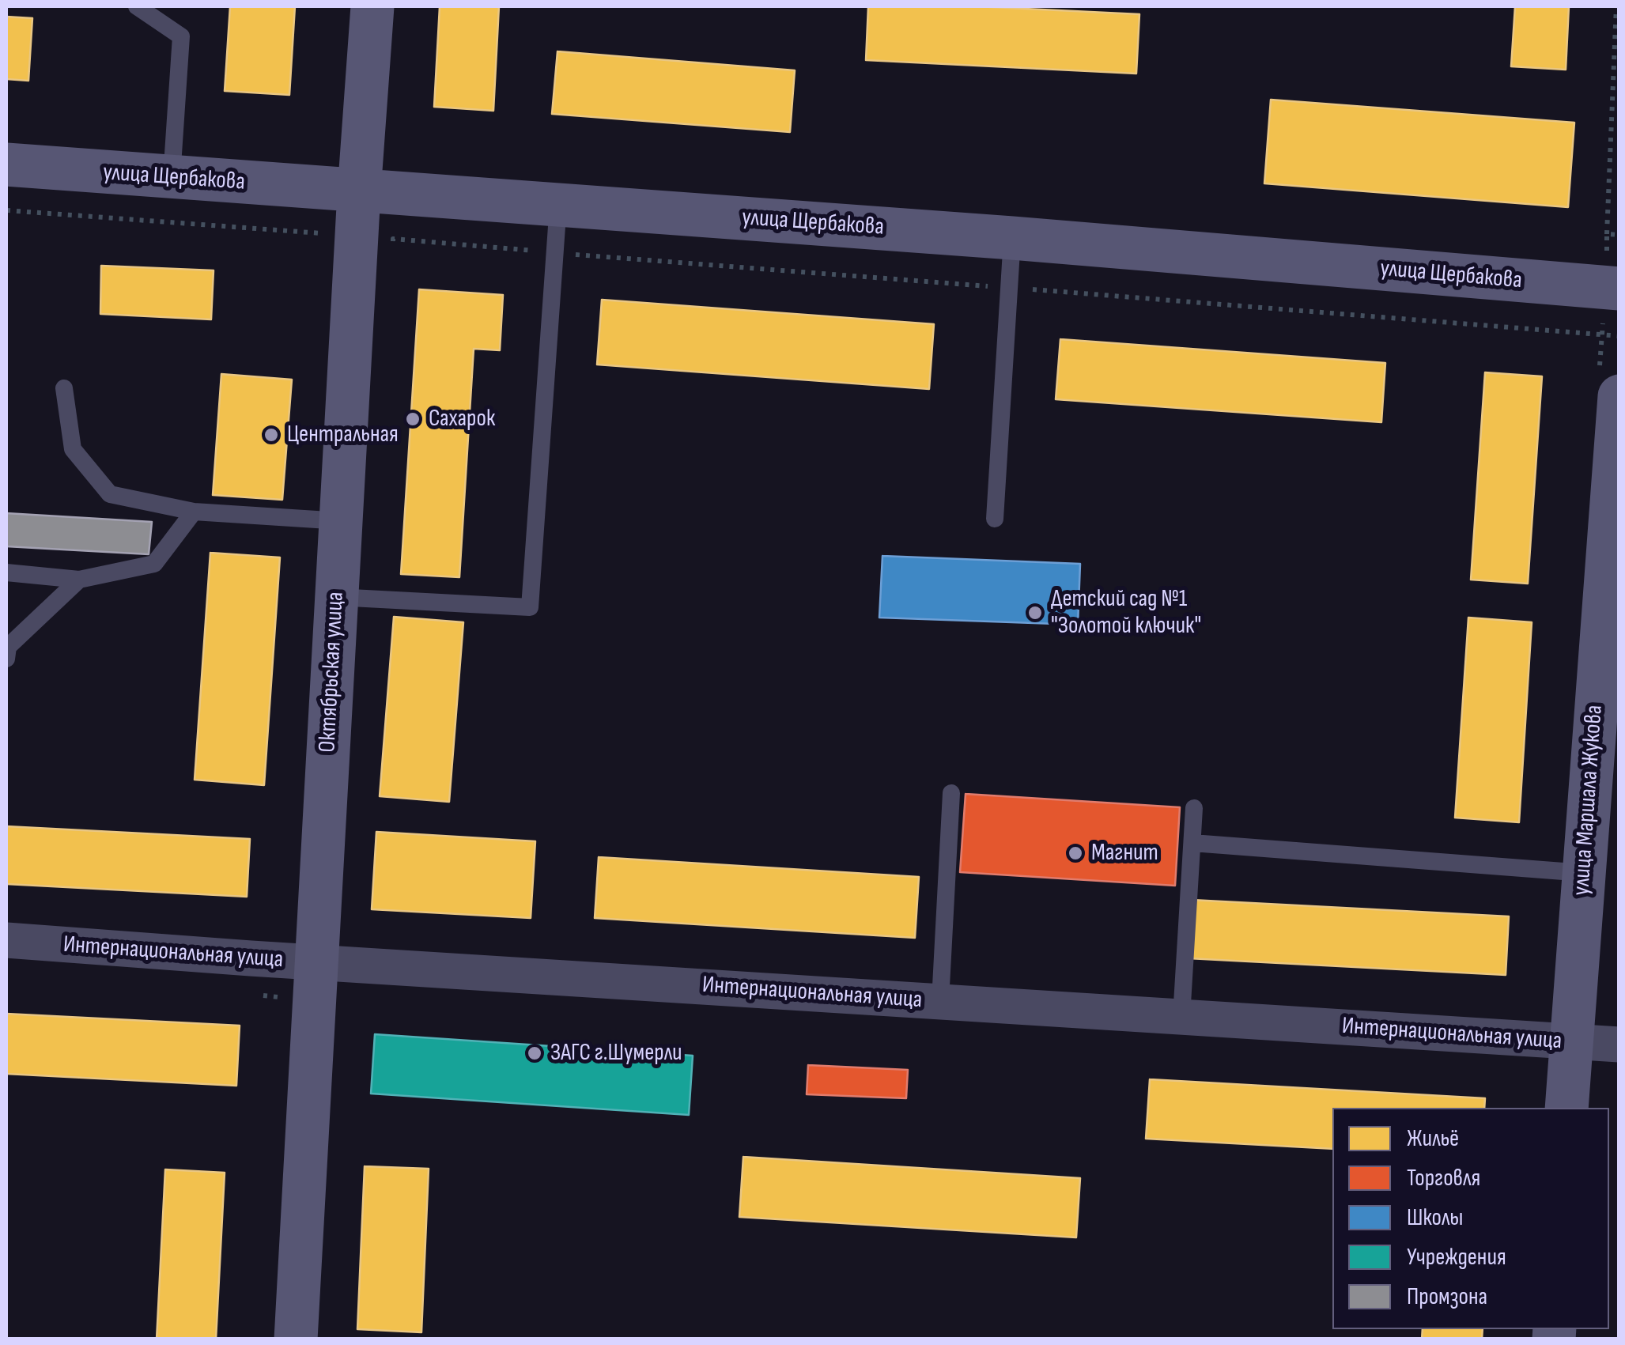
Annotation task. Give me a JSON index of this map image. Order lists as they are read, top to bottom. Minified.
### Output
{"streets":{"main road":["улица Щербакова","Октябрьская улица","улица Маршала Жукова"],"street":["Интернациональная улица"]},"crossings":[["улица Щербакова","Октябрьская улица"],["Октябрьская улица","Интернациональная улица"],["улица Маршала Жукова","Интернациональная улица"]],"places":["Сахарок","Центральная","Детский сад №1 \"Золотой ключик\"","Магнит","ЗАГС г.Шумерли"],"legend":["Жильё","Торговля","Школы","Учреждения","Промзона"]}
